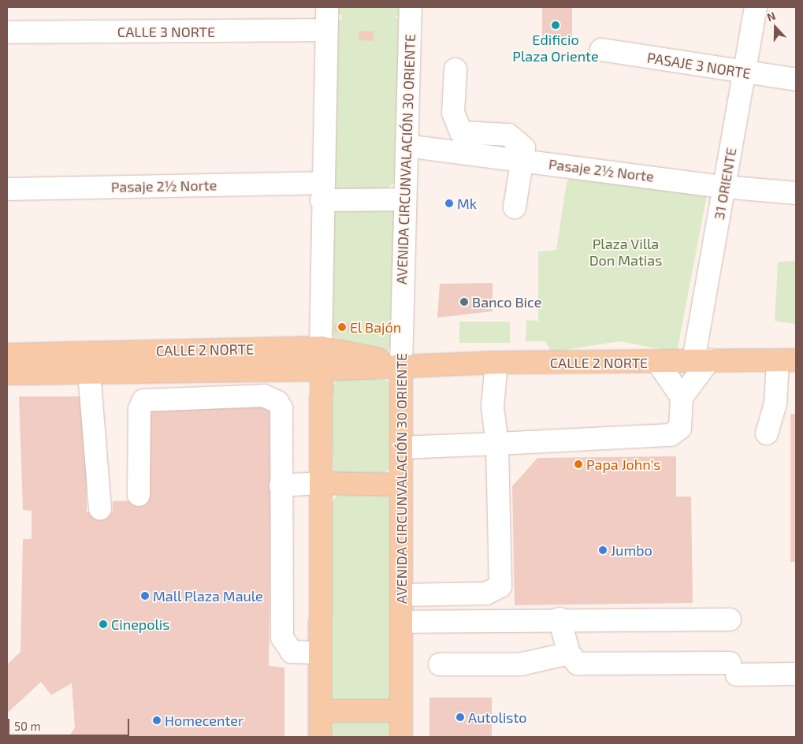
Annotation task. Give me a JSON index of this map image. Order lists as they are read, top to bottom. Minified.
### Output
{"streets":{"main road":["AVENIDA CIRCUNVALACIÓN 30 ORIENTE","CALLE 2 NORTE"],"street":["CALLE 3 NORTE","PASAJE 3 NORTE","Pasaje 2½ Norte","31 ORIENTE"]},"crossings":[["PASAJE 3 NORTE","31 ORIENTE"],["AVENIDA CIRCUNVALACIÓN 30 ORIENTE","Pasaje 2½ Norte"],["AVENIDA CIRCUNVALACIÓN 30 ORIENTE","CALLE 2 NORTE"],["Pasaje 2½ Norte","31 ORIENTE"],["31 ORIENTE","CALLE 2 NORTE"]],"parks":["Plaza Villa Don Matias"],"places":["Edificio Plaza Oriente","Mk","Banco Bice","El Bajón","Papa John's","Jumbo","Mall Plaza Maule","Cinepolis","Autolisto","Homecenter"],"scale_bar":"50 m","north":"top"}
